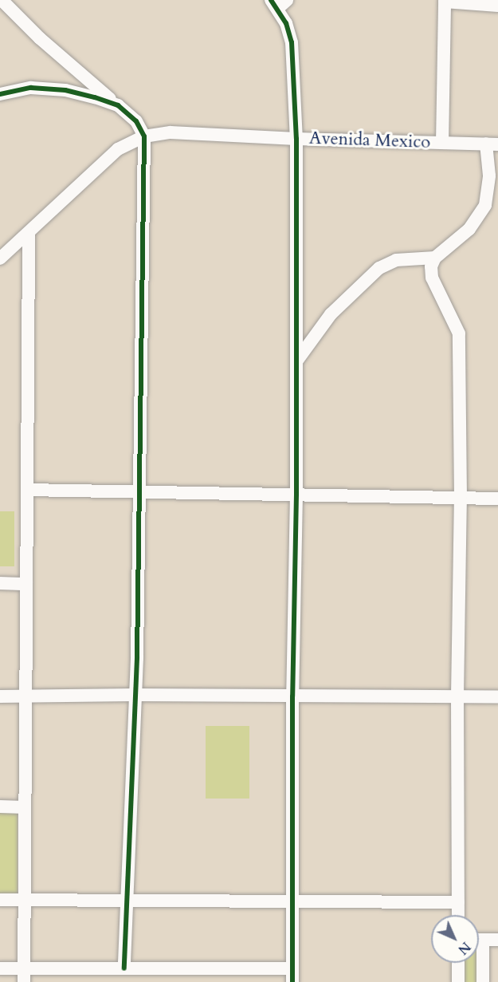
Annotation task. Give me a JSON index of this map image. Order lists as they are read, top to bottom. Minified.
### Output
{"streets":{"street":["Avenida Mexico"]},"north":"bottom right"}
